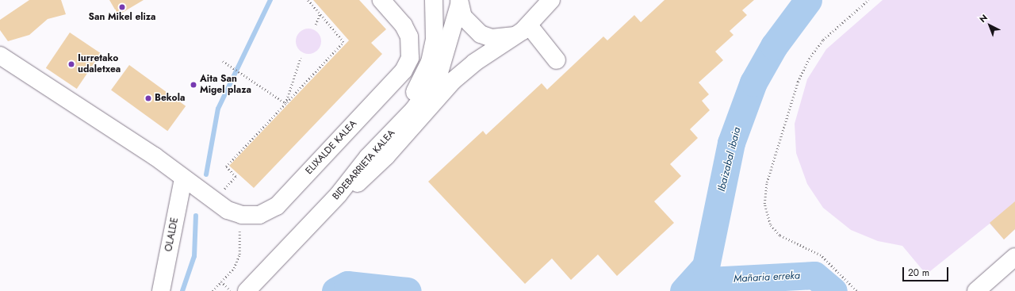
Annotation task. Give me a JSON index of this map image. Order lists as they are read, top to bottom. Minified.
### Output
{"streets":{"main road":["ELIXALDE KALEA","BIDEBARRIETA KALEA","OLALDE"]},"crossings":[["ELIXALDE KALEA","OLALDE"]],"water":["Ibaizabal ibaia","Mañaria erreka"],"places":["San Mikel eliza","Iurretako udaletxea","Aita San Migel plaza","Bekola"],"scale_bar":"20 m","north":"top left"}
